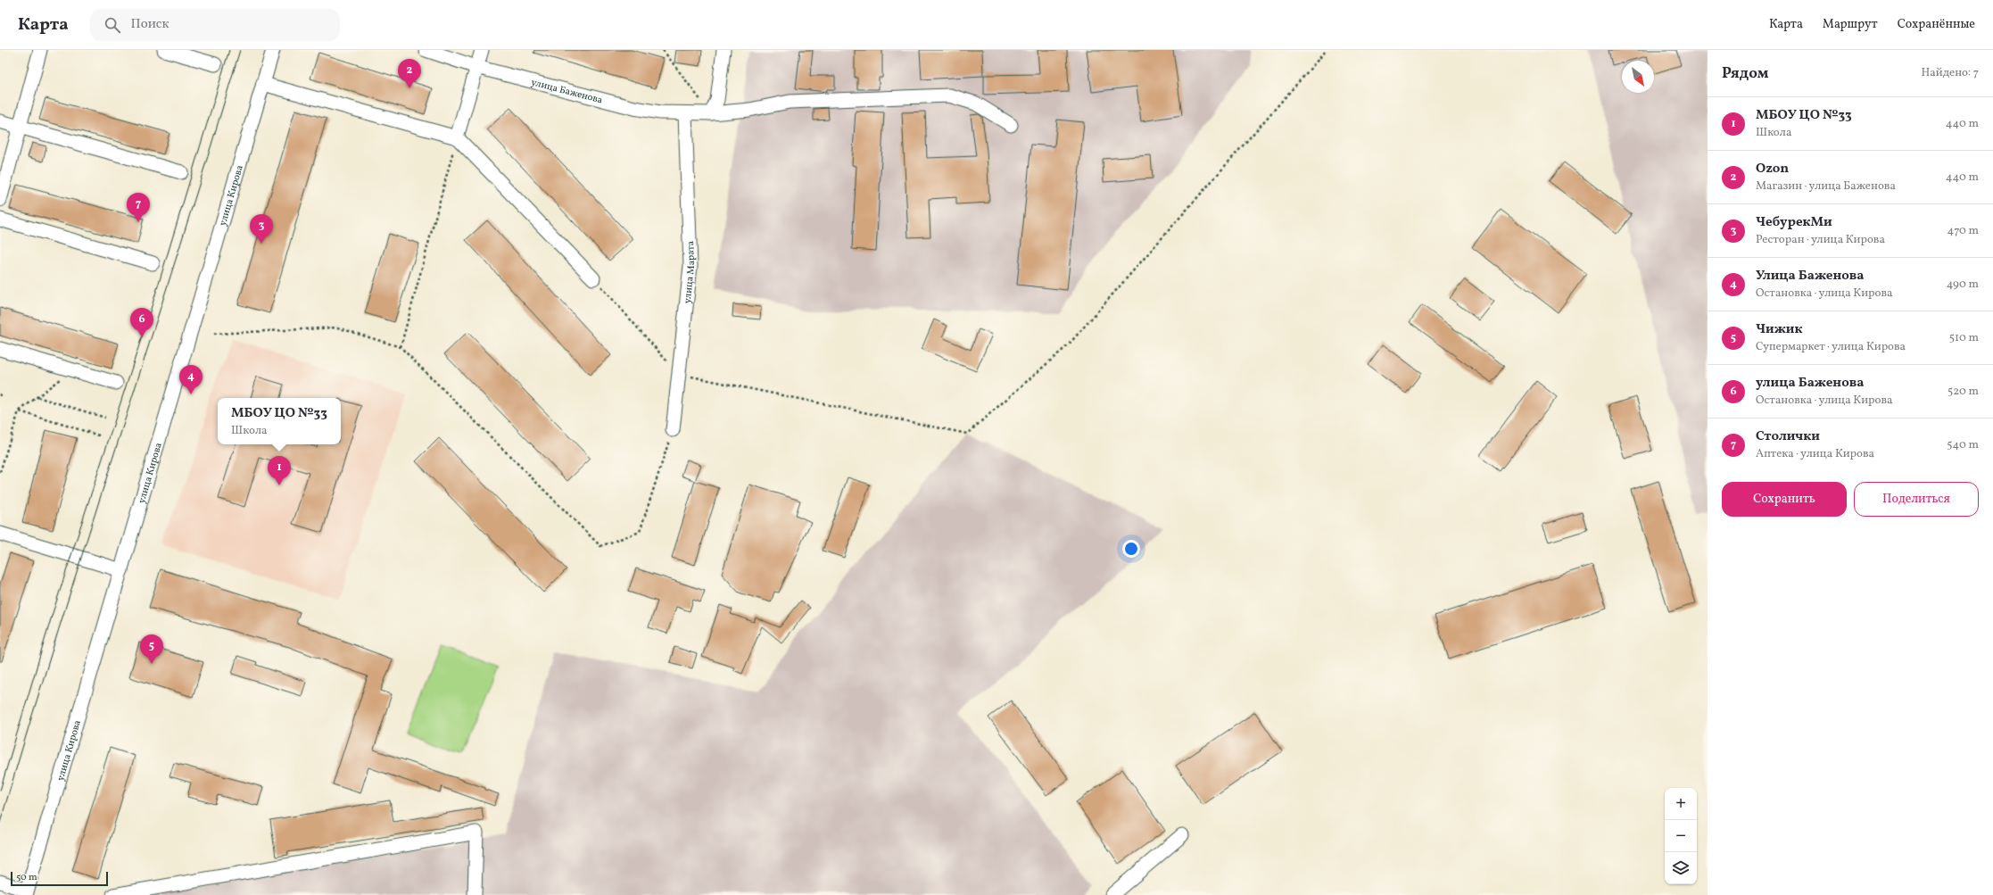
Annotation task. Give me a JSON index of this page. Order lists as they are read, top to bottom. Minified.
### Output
{"streets":{"street":["улица Баженова","улица Кирова","улица Марата"]},"crossings":[["улица Баженова","улица Марата"]],"scale_bar":"50 m","north":"bottom right","page":{"header":"Карта","search":"Поиск","nav":["Карта","Маршрут","Сохранённые"],"heading":["Рядом","Найдено: 7"],"pins":["2","7","3","6","4","1","5"],"list":[{"mark":"1","name":"МБОУ ЦО №33","note":"Школа","value":"440 m"},{"mark":"2","name":"Ozon","note":"Магазин · улица Баженова","value":"440 m"},{"mark":"3","name":"ЧебурекМи","note":"Ресторан · улица Кирова","value":"470 m"},{"mark":"4","name":"Улица Баженова","note":"Остановка · улица Кирова","value":"490 m"},{"mark":"5","name":"Чижик","note":"Супермаркет · улица Кирова","value":"510 m"},{"mark":"6","name":"улица Баженова","note":"Остановка · улица Кирова","value":"520 m"},{"mark":"7","name":"Столички","note":"Аптека · улица Кирова","value":"540 m"}],"popup":["МБОУ ЦО №33","Школа"],"buttons":["Сохранить","Поделиться"],"map_buttons":["+","−"],"scale":"50 m"}}
